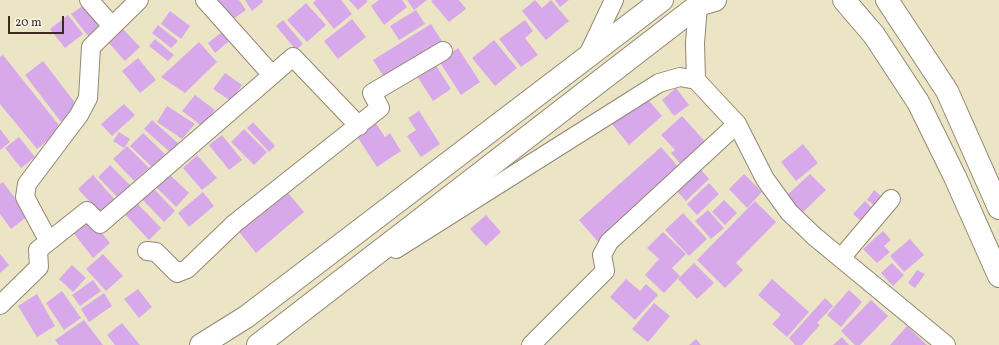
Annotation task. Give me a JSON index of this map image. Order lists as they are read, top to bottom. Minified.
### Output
{"scale_bar":"20 m"}
